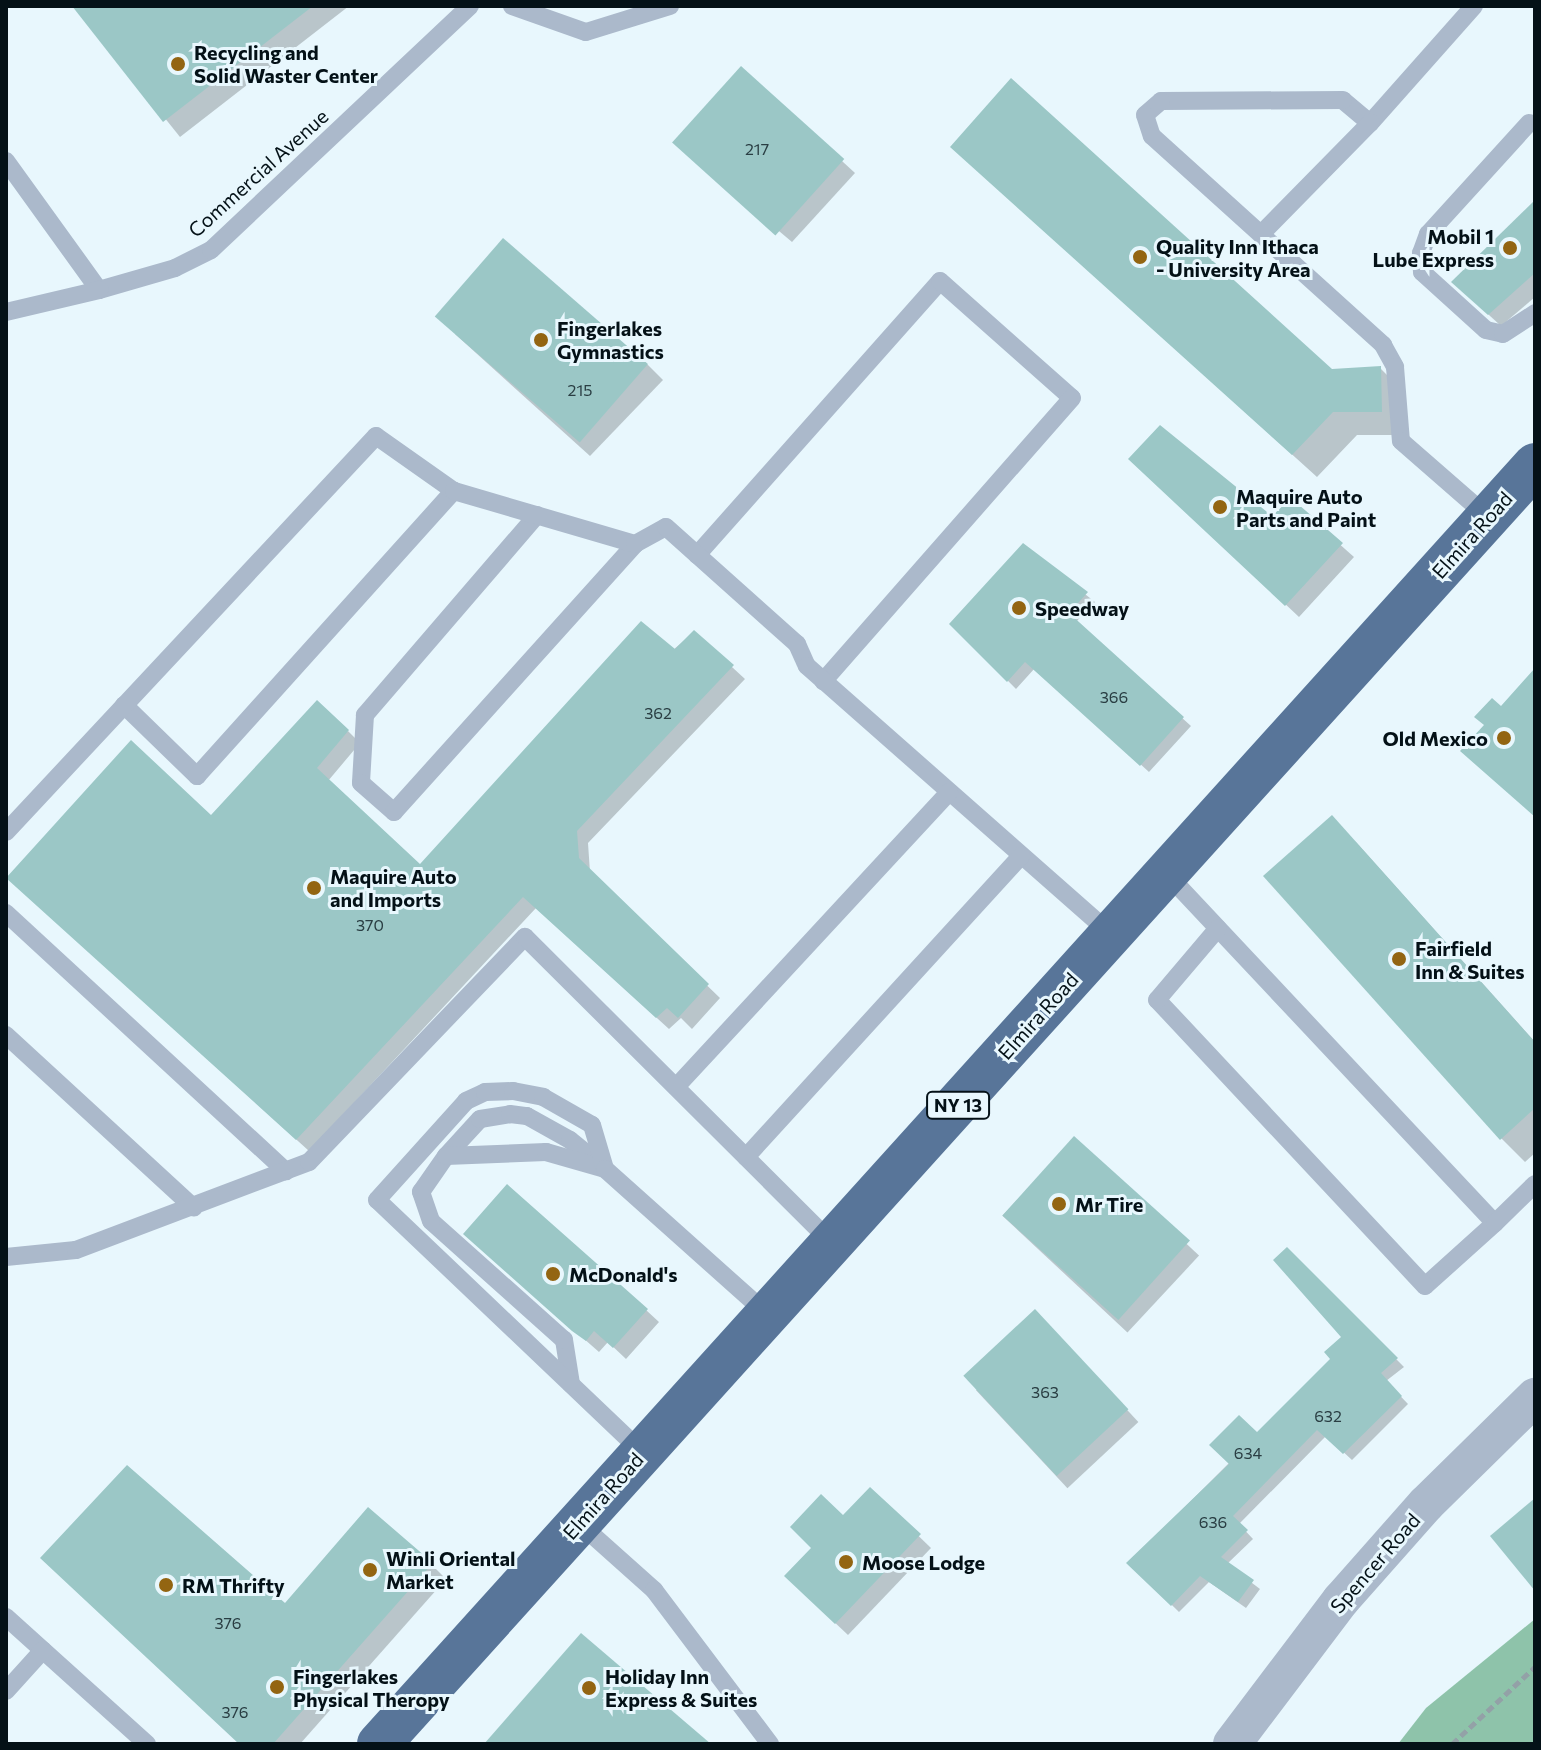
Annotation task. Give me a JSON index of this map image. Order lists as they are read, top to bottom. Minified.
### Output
{"streets":{"highway":["Elmira Road","NY 13"],"street":["Spencer Road"],"lane":["Commercial Avenue"]},"places":["Recycling and Solid Waster Center","Mobil 1 Lube Express","Quality Inn Ithaca - University Area","Fingerlakes Gymnastics","Maquire Auto Parts and Paint","Speedway","Old Mexico","Maquire Auto and Imports","Fairfield Inn & Suites","Mr Tire","McDonald's","Moose Lodge","Winli Oriental Market","RM Thrifty","Fingerlakes Physical Theropy","Holiday Inn Express & Suites"],"house_numbers":["217","215","366","362","370","363","632","634","636","376","376"]}
